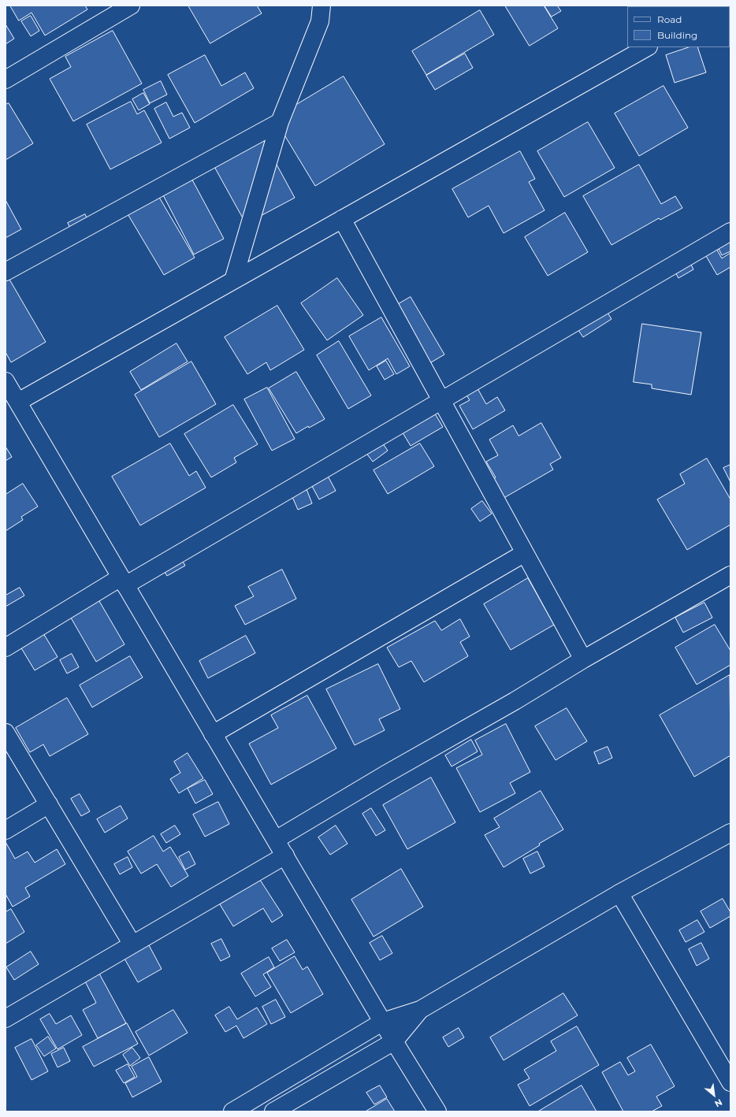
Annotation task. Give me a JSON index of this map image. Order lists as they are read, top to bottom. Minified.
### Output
{"legend":["Road","Building"],"north":"bottom right"}
